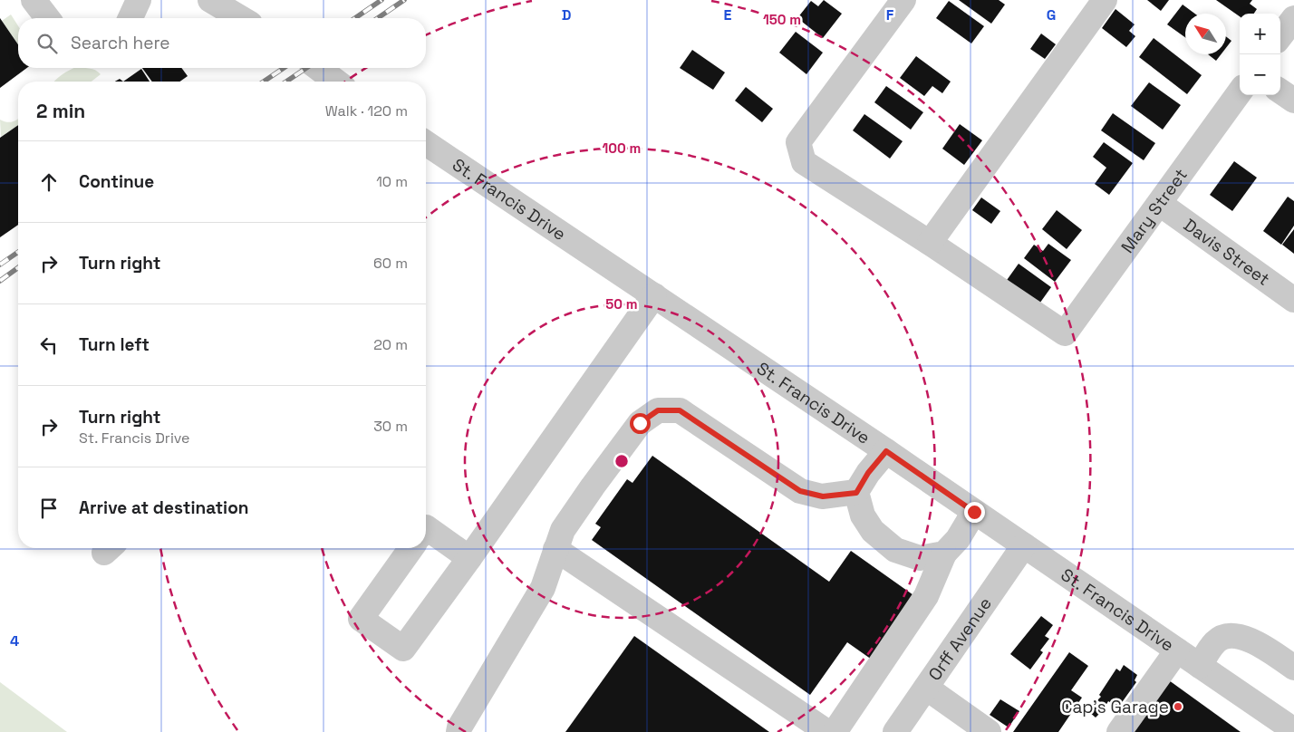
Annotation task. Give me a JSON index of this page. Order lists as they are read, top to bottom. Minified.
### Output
{"streets":{"street":["St. Francis Drive","Mary Street","Davis Street","Orff Avenue"]},"crossings":[["St. Francis Drive","Orff Avenue"],["Mary Street","Davis Street"]],"places":["Cap's Garage"],"north":"top left","page":{"map_buttons":["+","−"],"search":"Search here","heading":["2 min","Walk · 120 m"],"list":[["Continue","10 m"],["Turn right","60 m"],["Turn left","20 m"],["Turn right","St. Francis Drive","30 m"],"Arrive at destination"]},"grid":{"columns":["D","E","F","G"],"rows":["4"]},"rings":["150 m","100 m","50 m"]}
